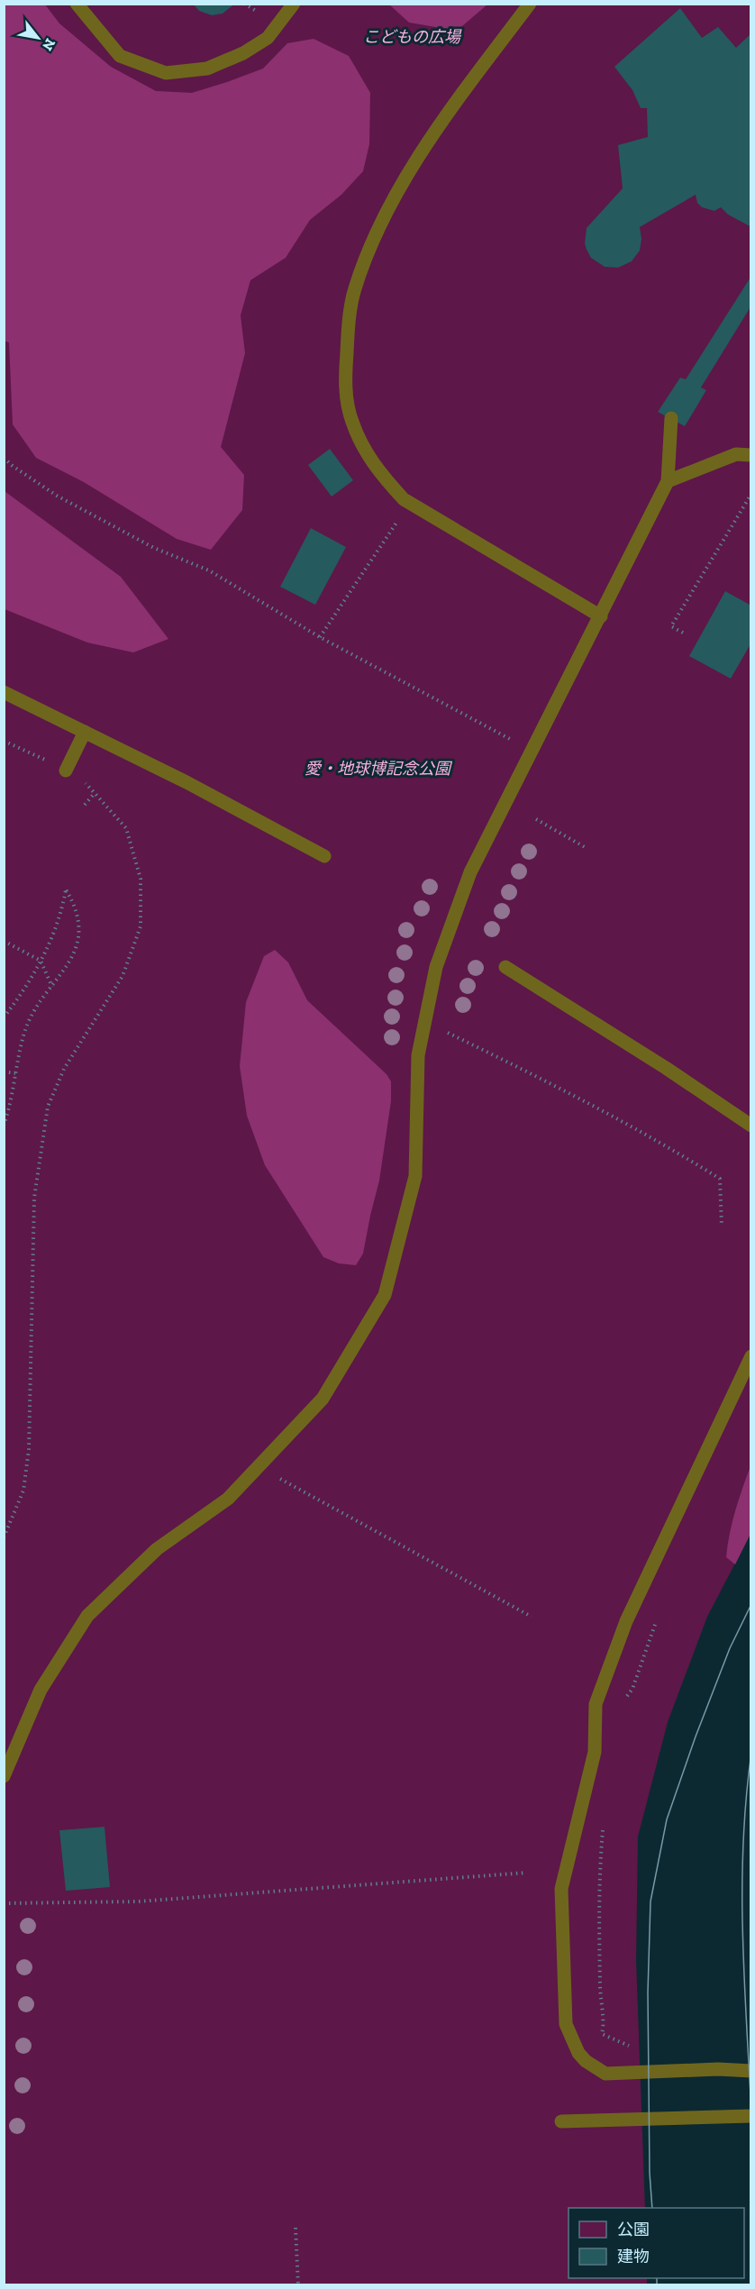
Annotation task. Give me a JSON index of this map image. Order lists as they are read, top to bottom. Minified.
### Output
{"parks":["こどもの広場","愛・地球博記念公園"],"legend":["公園","建物"],"north":"bottom right"}
